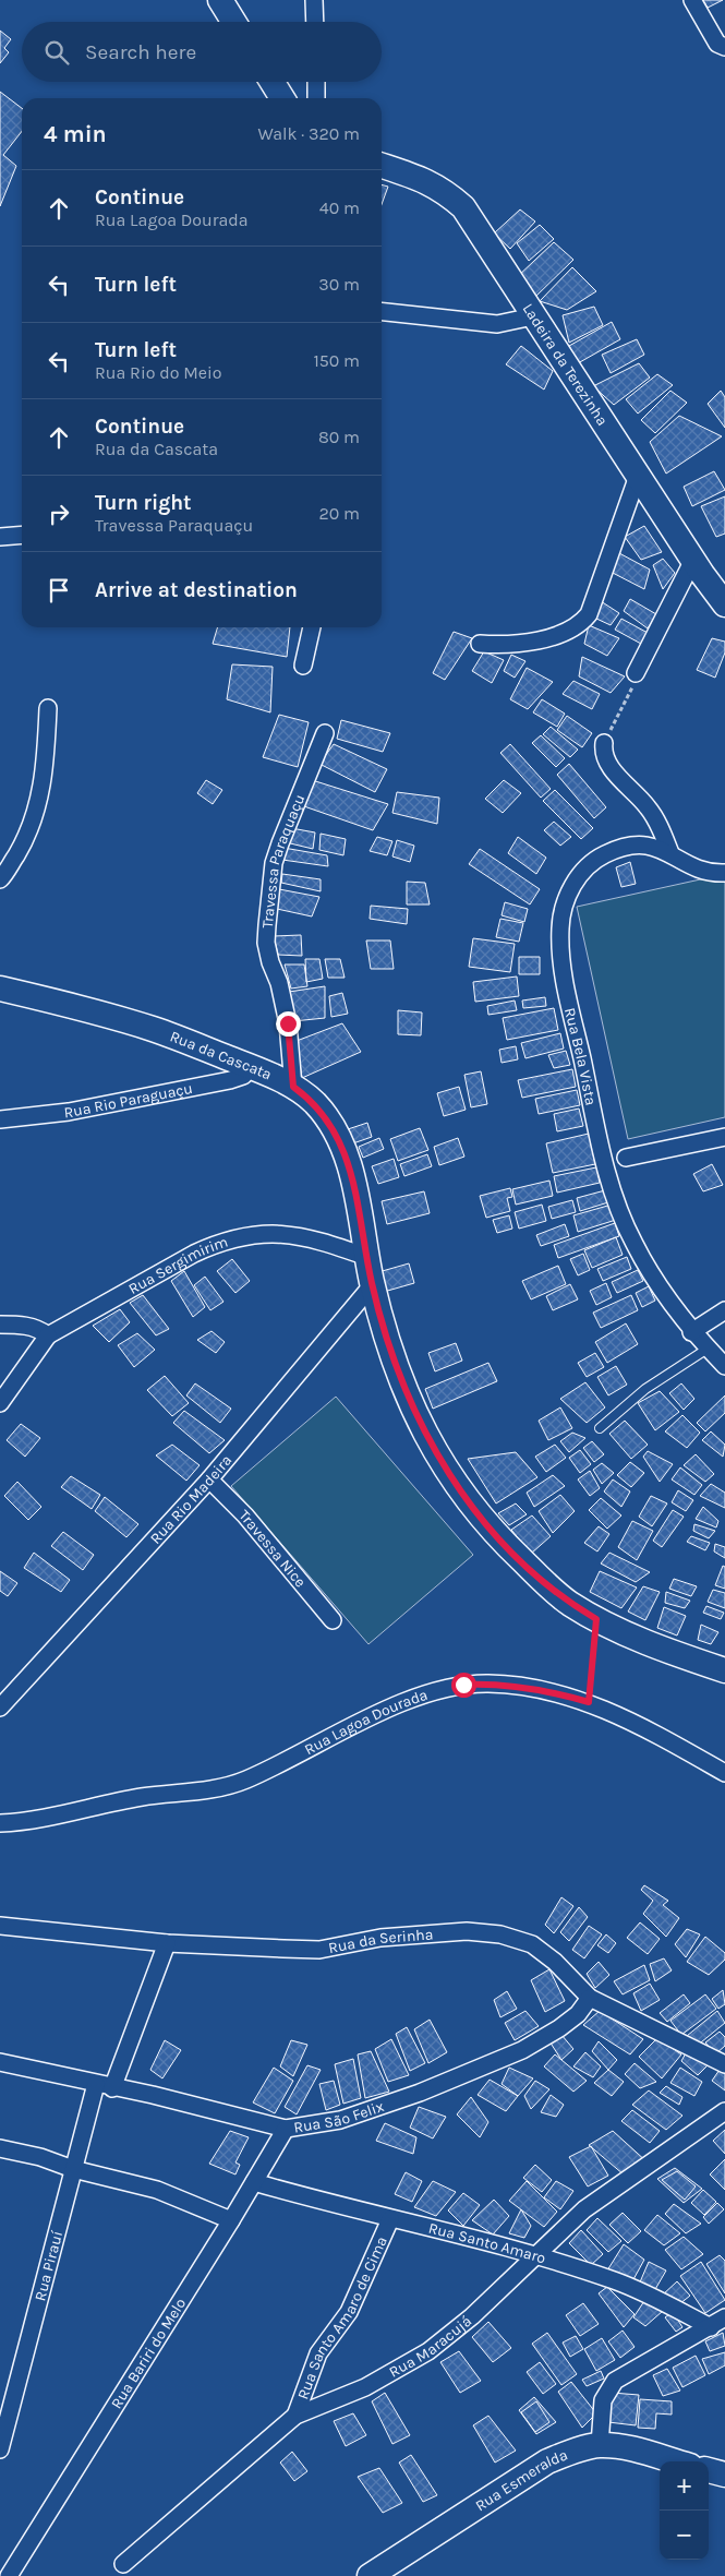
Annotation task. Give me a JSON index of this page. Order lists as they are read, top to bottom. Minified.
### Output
{"streets":{"main road":["Ladeira da Terezinha","Rua da Cascata","Rua Esmeralda"],"street":["Travessa Paraquaçu","Rua Bela Vista","Rua Rio Paraguaçu","Rua Sergimirim","Rua Rio Madeira","Travessa Nice","Rua Lagoa Dourada","Rua da Serinha","Rua São Felix","Rua Santo Amaro","Rua Pirauí","Rua Santo Amaro de Cima","Rua Maracujá","Rua Bariri do Melo"]},"crossings":[["Travessa Paraquaçu","Rua da Cascata"],["Rua da Cascata","Rua Rio Paraguaçu"],["Rua da Cascata","Rua Sergimirim"],["Rua da Cascata","Rua Rio Madeira"],["Rua Rio Madeira","Travessa Nice"],["Rua da Serinha","Rua São Felix"],["Rua da Serinha","Rua Pirauí"],["Rua São Felix","Rua Pirauí"],["Rua São Felix","Rua Bariri do Melo"],["Rua Santo Amaro","Rua Santo Amaro de Cima"],["Rua Santo Amaro","Rua Maracujá"],["Rua Santo Amaro","Rua Bariri do Melo"],["Rua Santo Amaro de Cima","Rua Maracujá"]],"page":{"search":"Search here","heading":["4 min","Walk · 320 m"],"list":[["Continue","Rua Lagoa Dourada","40 m"],["Turn left","30 m"],["Turn left","Rua Rio do Meio","150 m"],["Continue","Rua da Cascata","80 m"],["Turn right","Travessa Paraquaçu","20 m"],"Arrive at destination"],"map_buttons":["+","−"]}}
